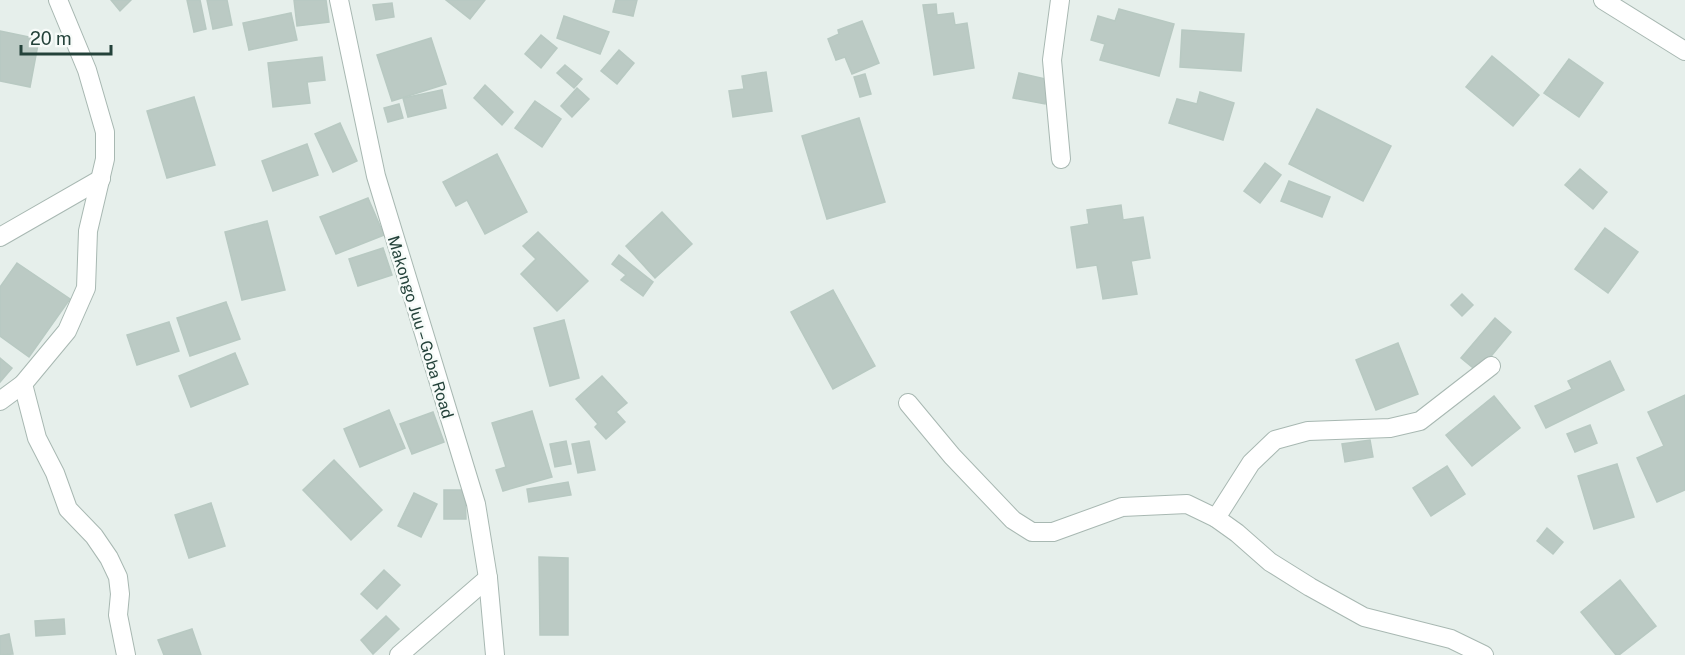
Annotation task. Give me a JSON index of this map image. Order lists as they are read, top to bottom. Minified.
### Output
{"streets":{"street":["Makongo Juu – Goba Road"]},"scale_bar":"20 m"}
